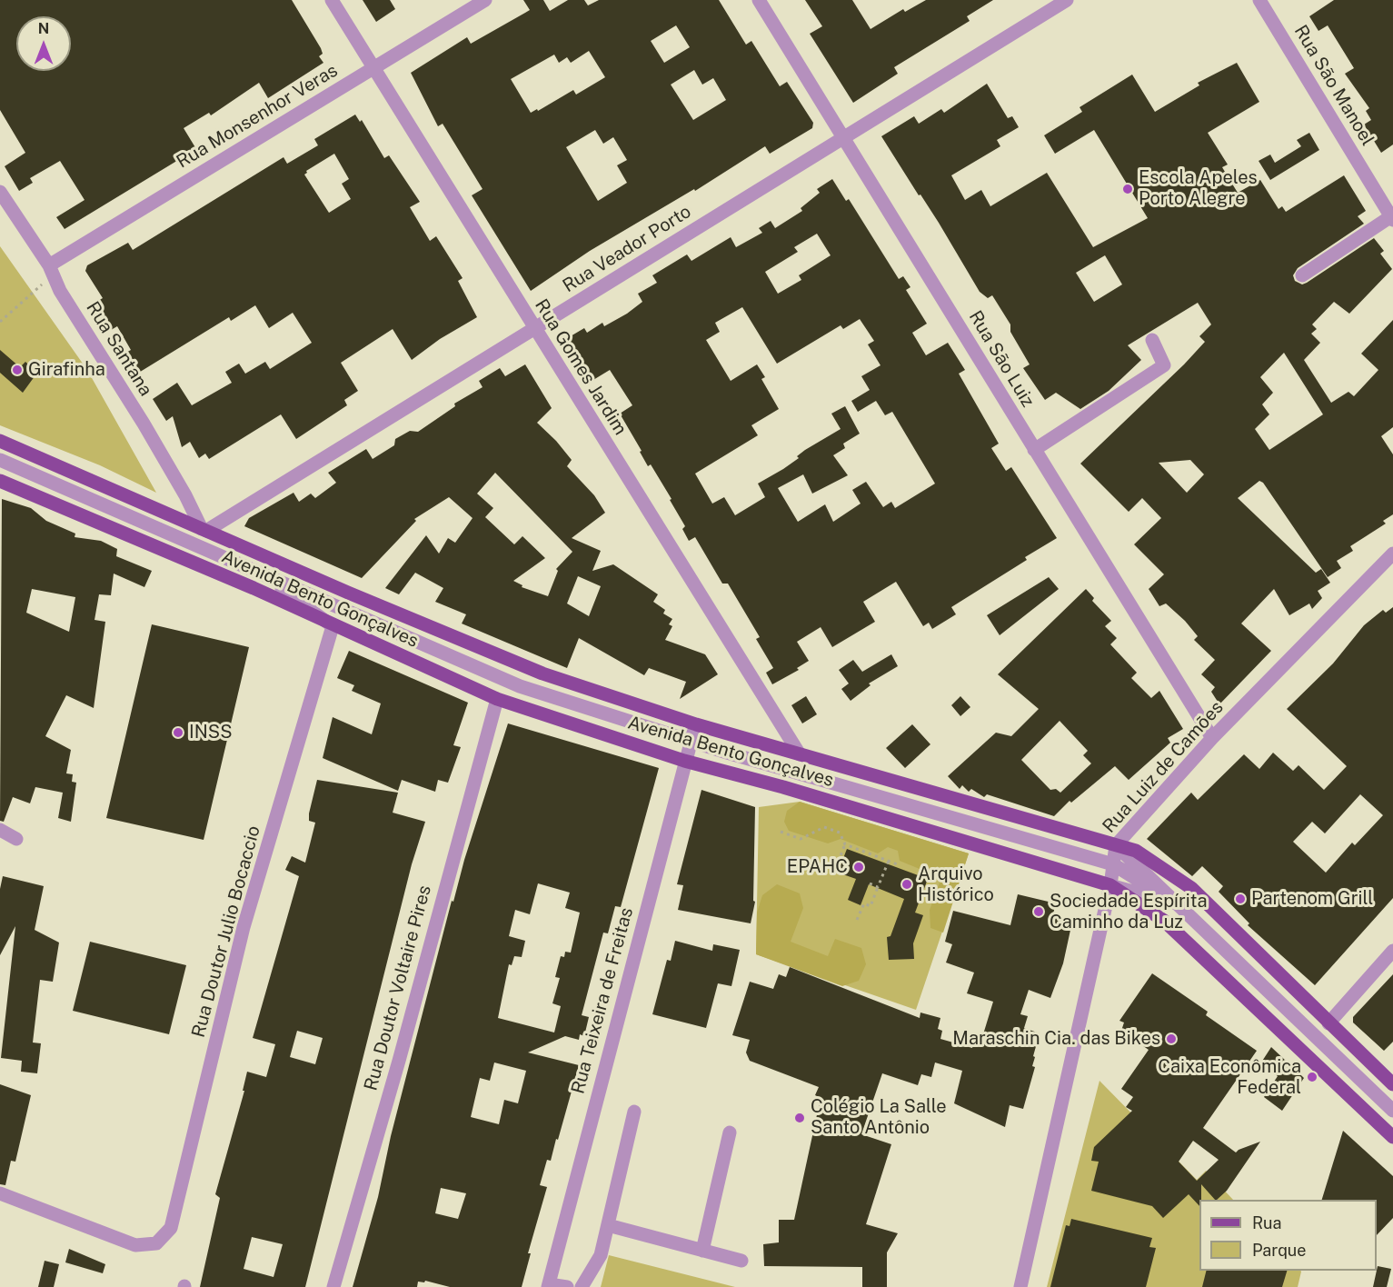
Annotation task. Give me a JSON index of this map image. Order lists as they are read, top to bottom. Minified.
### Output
{"streets":{"main road":["Avenida Bento Gonçalves"],"street":["Rua São Manoel","Rua Monsenhor Veras","Rua Veador Porto","Rua Santana","Rua São Luiz","Rua Gomes Jardim","Rua Luiz de Camões","Rua Doutor Julio Bocaccio","Rua Doutor Voltaire Pires","Rua Teixeira de Freitas"]},"crossings":[["Rua Monsenhor Veras","Rua Santana"],["Rua Monsenhor Veras","Rua Gomes Jardim"],["Rua Veador Porto","Rua Santana"],["Rua Veador Porto","Rua São Luiz"],["Rua Veador Porto","Rua Gomes Jardim"],["Rua Veador Porto","Avenida Bento Gonçalves"],["Rua Santana","Avenida Bento Gonçalves"],["Rua São Luiz","Rua Luiz de Camões"],["Rua Gomes Jardim","Avenida Bento Gonçalves"],["Avenida Bento Gonçalves","Rua Luiz de Camões"],["Avenida Bento Gonçalves","Rua Doutor Julio Bocaccio"],["Avenida Bento Gonçalves","Rua Doutor Voltaire Pires"],["Avenida Bento Gonçalves","Rua Teixeira de Freitas"]],"places":["Escola Apeles Porto Alegre","Girafinha","INSS","EPAHC","Arquivo Histórico","Partenom Grill","Sociedade Espírita Caminho da Luz","Maraschin Cia. das Bikes","Caixa Econômica Federal","Colégio La Salle Santo Antônio"],"legend":["Rua","Parque"],"north":"top"}
